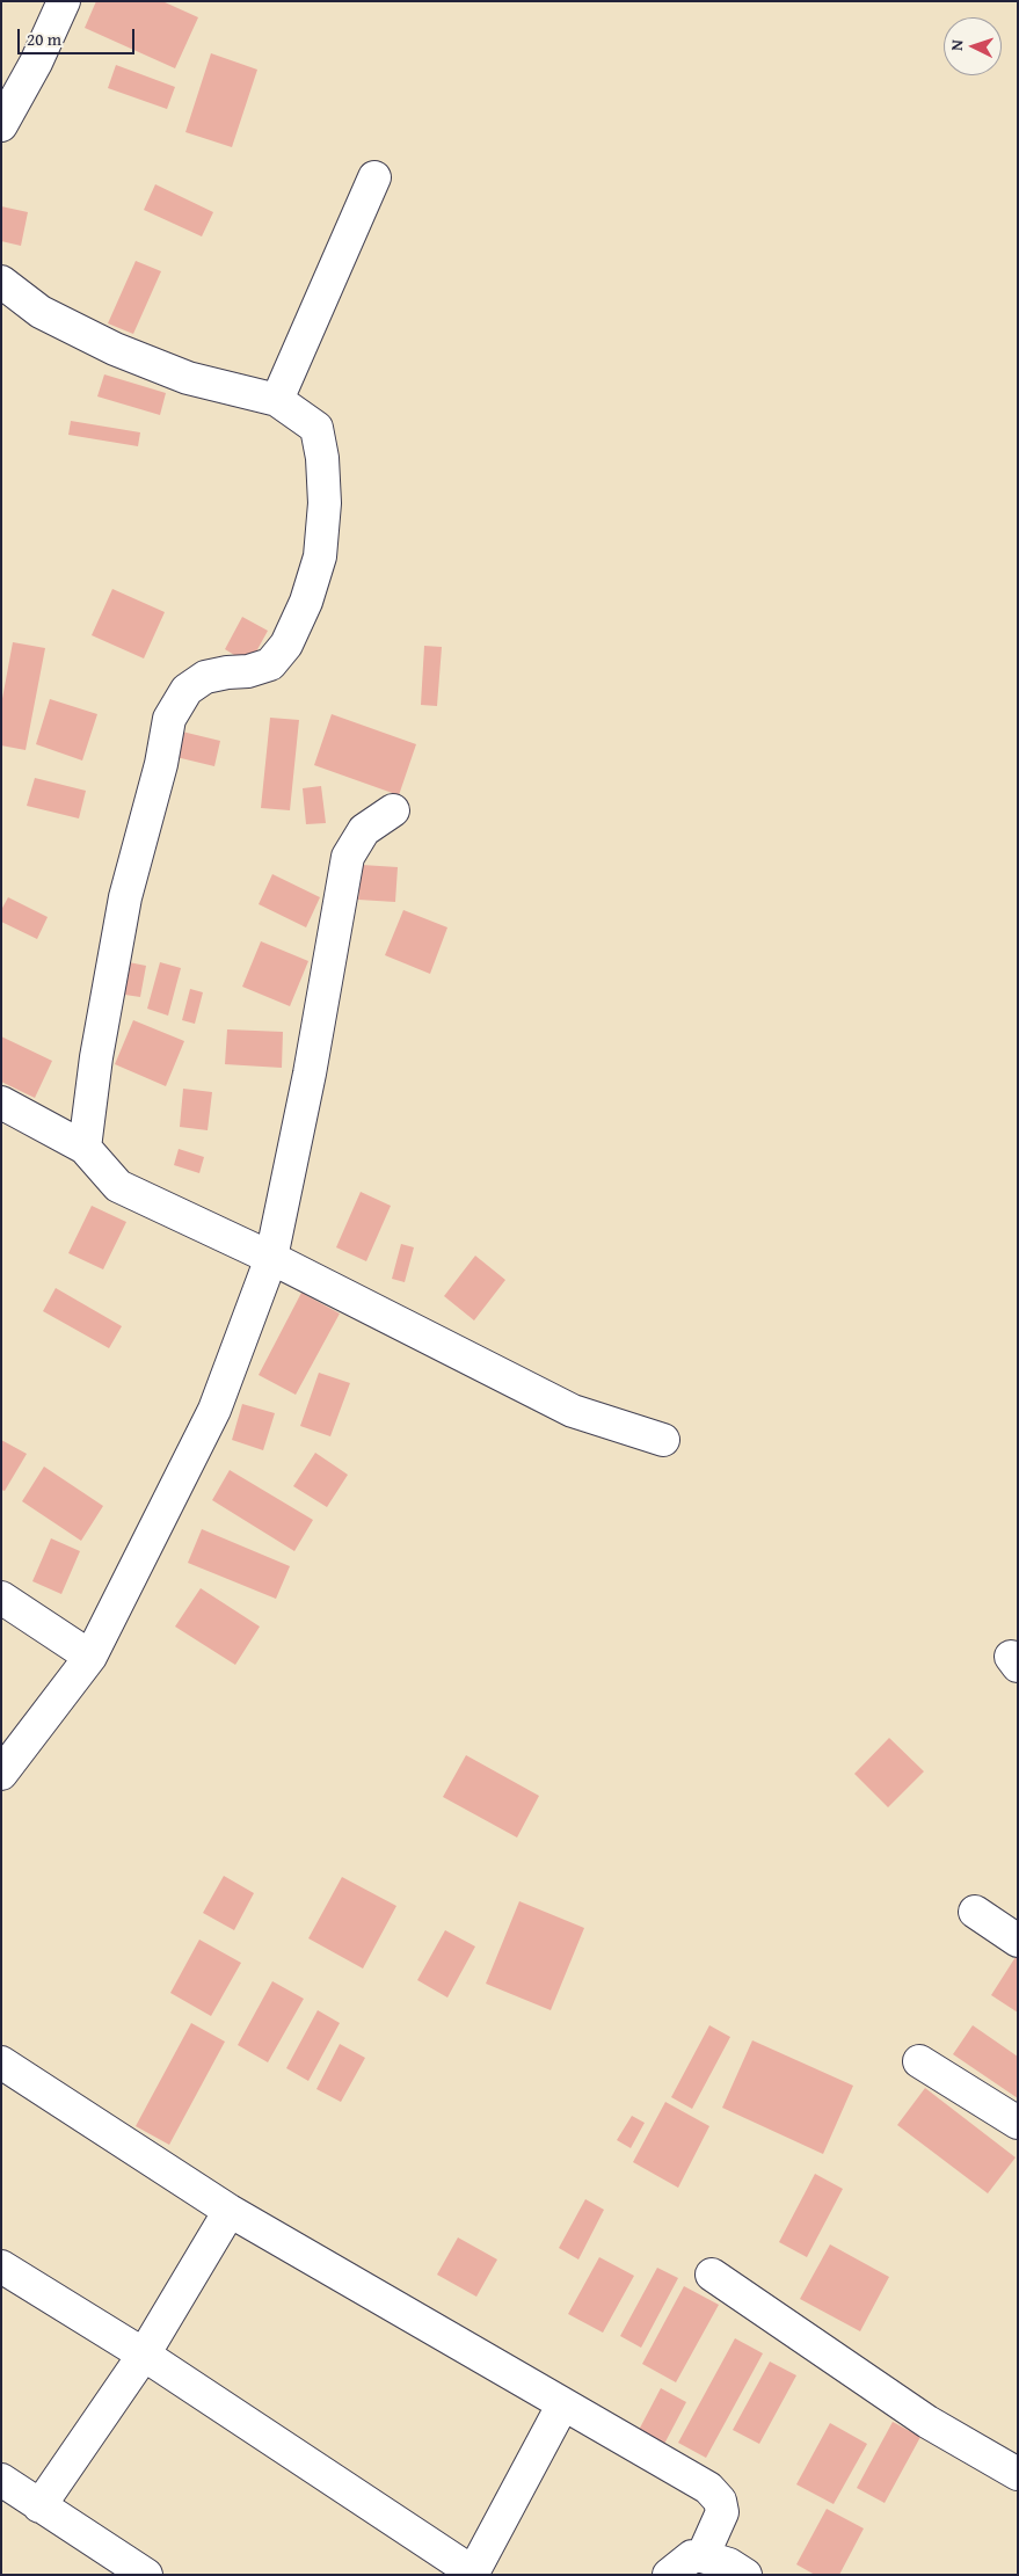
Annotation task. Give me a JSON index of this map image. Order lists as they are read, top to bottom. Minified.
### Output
{"scale_bar":"20 m","north":"left"}
